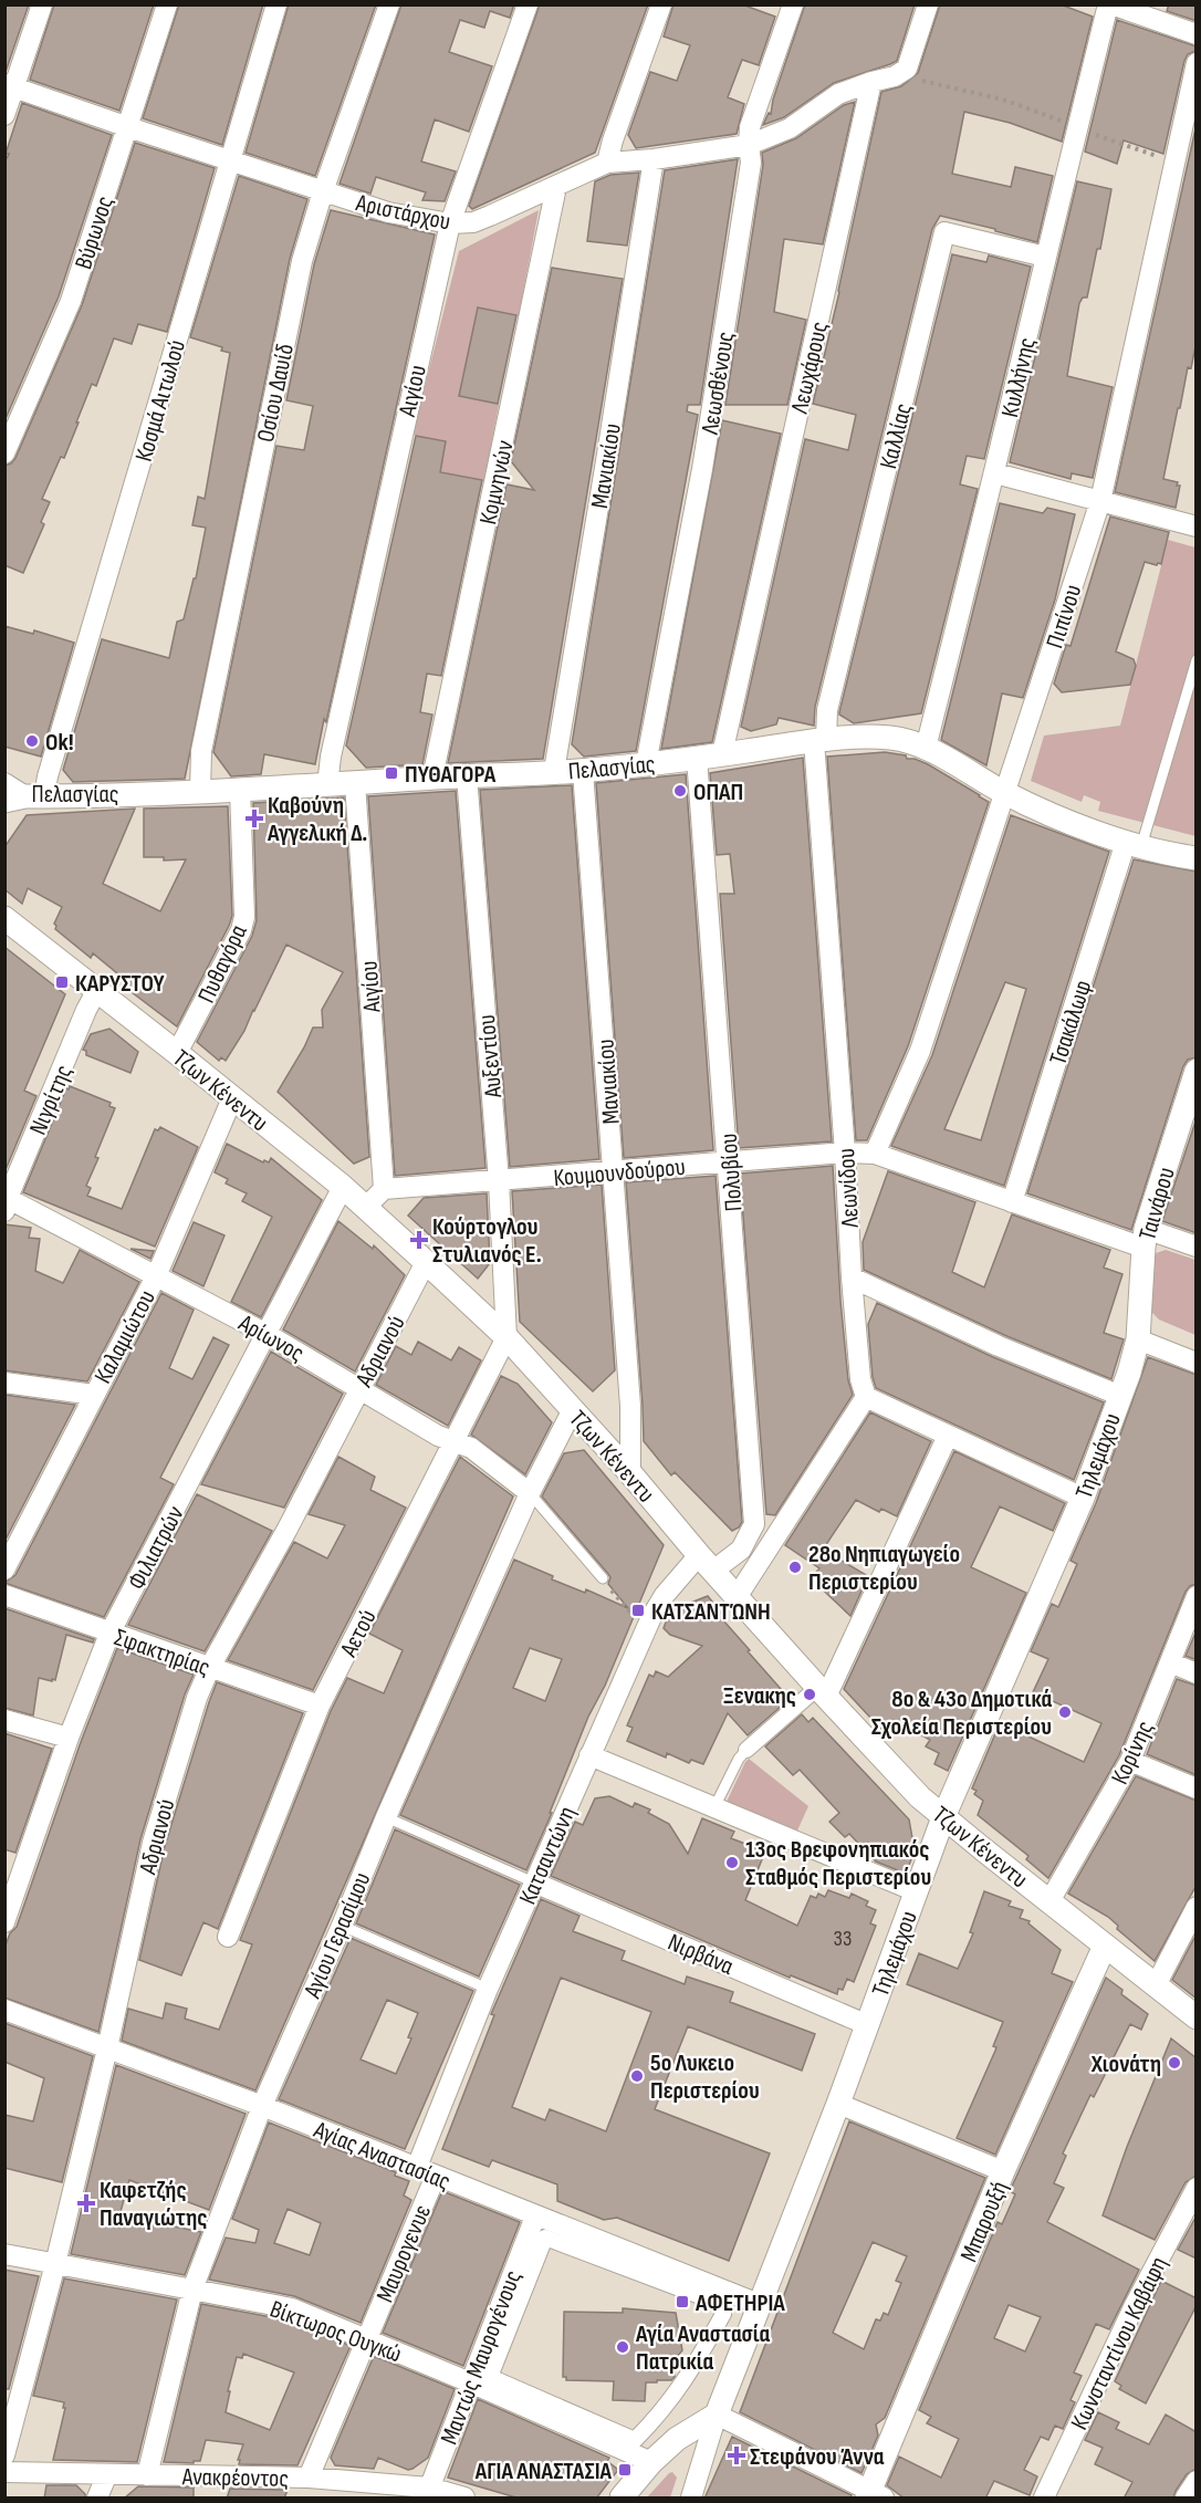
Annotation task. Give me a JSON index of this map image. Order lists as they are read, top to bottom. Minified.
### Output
{"streets":{"street":["Αριστάρχου","Βύρωνος","Λεωχάρους","Κυλλήνης","Λεωσθένους","Αιγίου","Οσίου Δαυίδ","Κοσμά Αιτωλού","Καλλίας","Μανιακίου","Κομνηνών","Πιπίνου","Πελασγίας","Πυθαγόρα","Τσακάλωφ","Αυξεντίου","Τζων Κένεντυ","Νιγρίτης","Κουμουνδούρου","Πολυβίου","Λεωνίδου","Ταινάρου","Καλαμιώτου","Αρίωνος","Αδριανού","Τηλεμάχου","Φιλιατρών","Αετού","Σφακτηρίας","Κορίνης","Κατσαντώνη","Αγίου Γερασίμου","Νιρβάνα","Αγίας Αναστασίας","Μπαρουξή","Μαυρογενυε","Βίκτωρος Ουγκώ","Κωνσταντίνου Καβάφη","Μαντώς Μαυρογένους","Ανακρέοντος"]},"crossings":[["Αριστάρχου","Βύρωνος"],["Αριστάρχου","Λεωχάρους"],["Αριστάρχου","Λεωσθένους"],["Αριστάρχου","Αιγίου"],["Αριστάρχου","Οσίου Δαυίδ"],["Αριστάρχου","Κοσμά Αιτωλού"],["Αριστάρχου","Μανιακίου"],["Αριστάρχου","Κομνηνών"],["Λεωχάρους","Πελασγίας"],["Κυλλήνης","Καλλίας"],["Κυλλήνης","Πελασγίας"],["Λεωσθένους","Πελασγίας"],["Αιγίου","Πελασγίας"],["Αιγίου","Κουμουνδούρου"],["Οσίου Δαυίδ","Πελασγίας"],["Κοσμά Αιτωλού","Πελασγίας"],["Καλλίας","Πελασγίας"],["Καλλίας","Λεωνίδου"],["Μανιακίου","Πελασγίας"],["Μανιακίου","Τζων Κένεντυ"],["Μανιακίου","Κουμουνδούρου"],["Κομνηνών","Πελασγίας"],["Πιπίνου","Πελασγίας"],["Πιπίνου","Κουμουνδούρου"],["Πελασγίας","Πυθαγόρα"],["Πελασγίας","Τσακάλωφ"],["Πελασγίας","Αυξεντίου"],["Πελασγίας","Πολυβίου"],["Πελασγίας","Λεωνίδου"],["Πυθαγόρα","Τζων Κένεντυ"],["Τσακάλωφ","Κουμουνδούρου"],["Αυξεντίου","Τζων Κένεντυ"],["Αυξεντίου","Κουμουνδούρου"],["Αυξεντίου","Αετού"],["Τζων Κένεντυ","Νιγρίτης"],["Τζων Κένεντυ","Πολυβίου"],["Τζων Κένεντυ","Καλαμιώτου"],["Τζων Κένεντυ","Αδριανού"],["Τζων Κένεντυ","Τηλεμάχου"],["Τζων Κένεντυ","Φιλιατρών"],["Τζων Κένεντυ","Αετού"],["Τζων Κένεντυ","Κορίνης"],["Τζων Κένεντυ","Κατσαντώνη"],["Τζων Κένεντυ","Αγίου Γερασίμου"],["Τζων Κένεντυ","Μπαρουξή"],["Νιγρίτης","Αρίωνος"],["Κουμουνδούρου","Πολυβίου"],["Κουμουνδούρου","Λεωνίδου"],["Κουμουνδούρου","Ταινάρου"],["Πολυβίου","Κατσαντώνη"],["Ταινάρου","Τηλεμάχου"],["Καλαμιώτου","Αρίωνος"],["Αρίωνος","Αδριανού"],["Αρίωνος","Φιλιατρών"],["Αρίωνος","Αετού"],["Αρίωνος","Αγίου Γερασίμου"],["Αδριανού","Σφακτηρίας"],["Αδριανού","Αγίας Αναστασίας"],["Αδριανού","Βίκτωρος Ουγκώ"],["Τηλεμάχου","Νιρβάνα"],["Τηλεμάχου","Αγίας Αναστασίας"],["Φιλιατρών","Σφακτηρίας"],["Αετού","Σφακτηρίας"],["Κατσαντώνη","Νιρβάνα"],["Κατσαντώνη","Αγίας Αναστασίας"],["Αγίου Γερασίμου","Αγίας Αναστασίας"],["Αγίου Γερασίμου","Βίκτωρος Ουγκώ"],["Αγίου Γερασίμου","Ανακρέοντος"],["Αγίας Αναστασίας","Μαυρογενυε"],["Αγίας Αναστασίας","Μαντώς Μαυρογένους"],["Μαυρογενυε","Βίκτωρος Ουγκώ"],["Μαυρογενυε","Ανακρέοντος"],["Βίκτωρος Ουγκώ","Μαντώς Μαυρογένους"],["Μαντώς Μαυρογένους","Ανακρέοντος"]],"places":{"other":["Ok!","ΟΠΑΠ","28ο Νηπιαγωγείο Περιστερίου","Ξενακης","8ο & 43ο Δημοτικά Σχολεία Περιστερίου","13ος Βρεφονηπιακός Σταθμός Περιστερίου","Χιονάτη","5ο Λυκειο Περιστερίου","Αγία Αναστασία Πατρικία"],"transit":["ΠΥΘΑΓΟΡΑ","ΚΑΡΥΣΤΟΥ","ΚΑΤΣΑΝΤΏΝΗ","ΑΦΕΤΗΡΙΑ","ΑΓΙΑ ΑΝΑΣΤΑΣΙΑ"],"health":["Καβούνη Αγγελική Δ.","Κούρτογλου Στυλιανός Ε.","Καφετζής Παναγιώτης","Στεφάνου Άννα"]},"house_numbers":["33"]}
